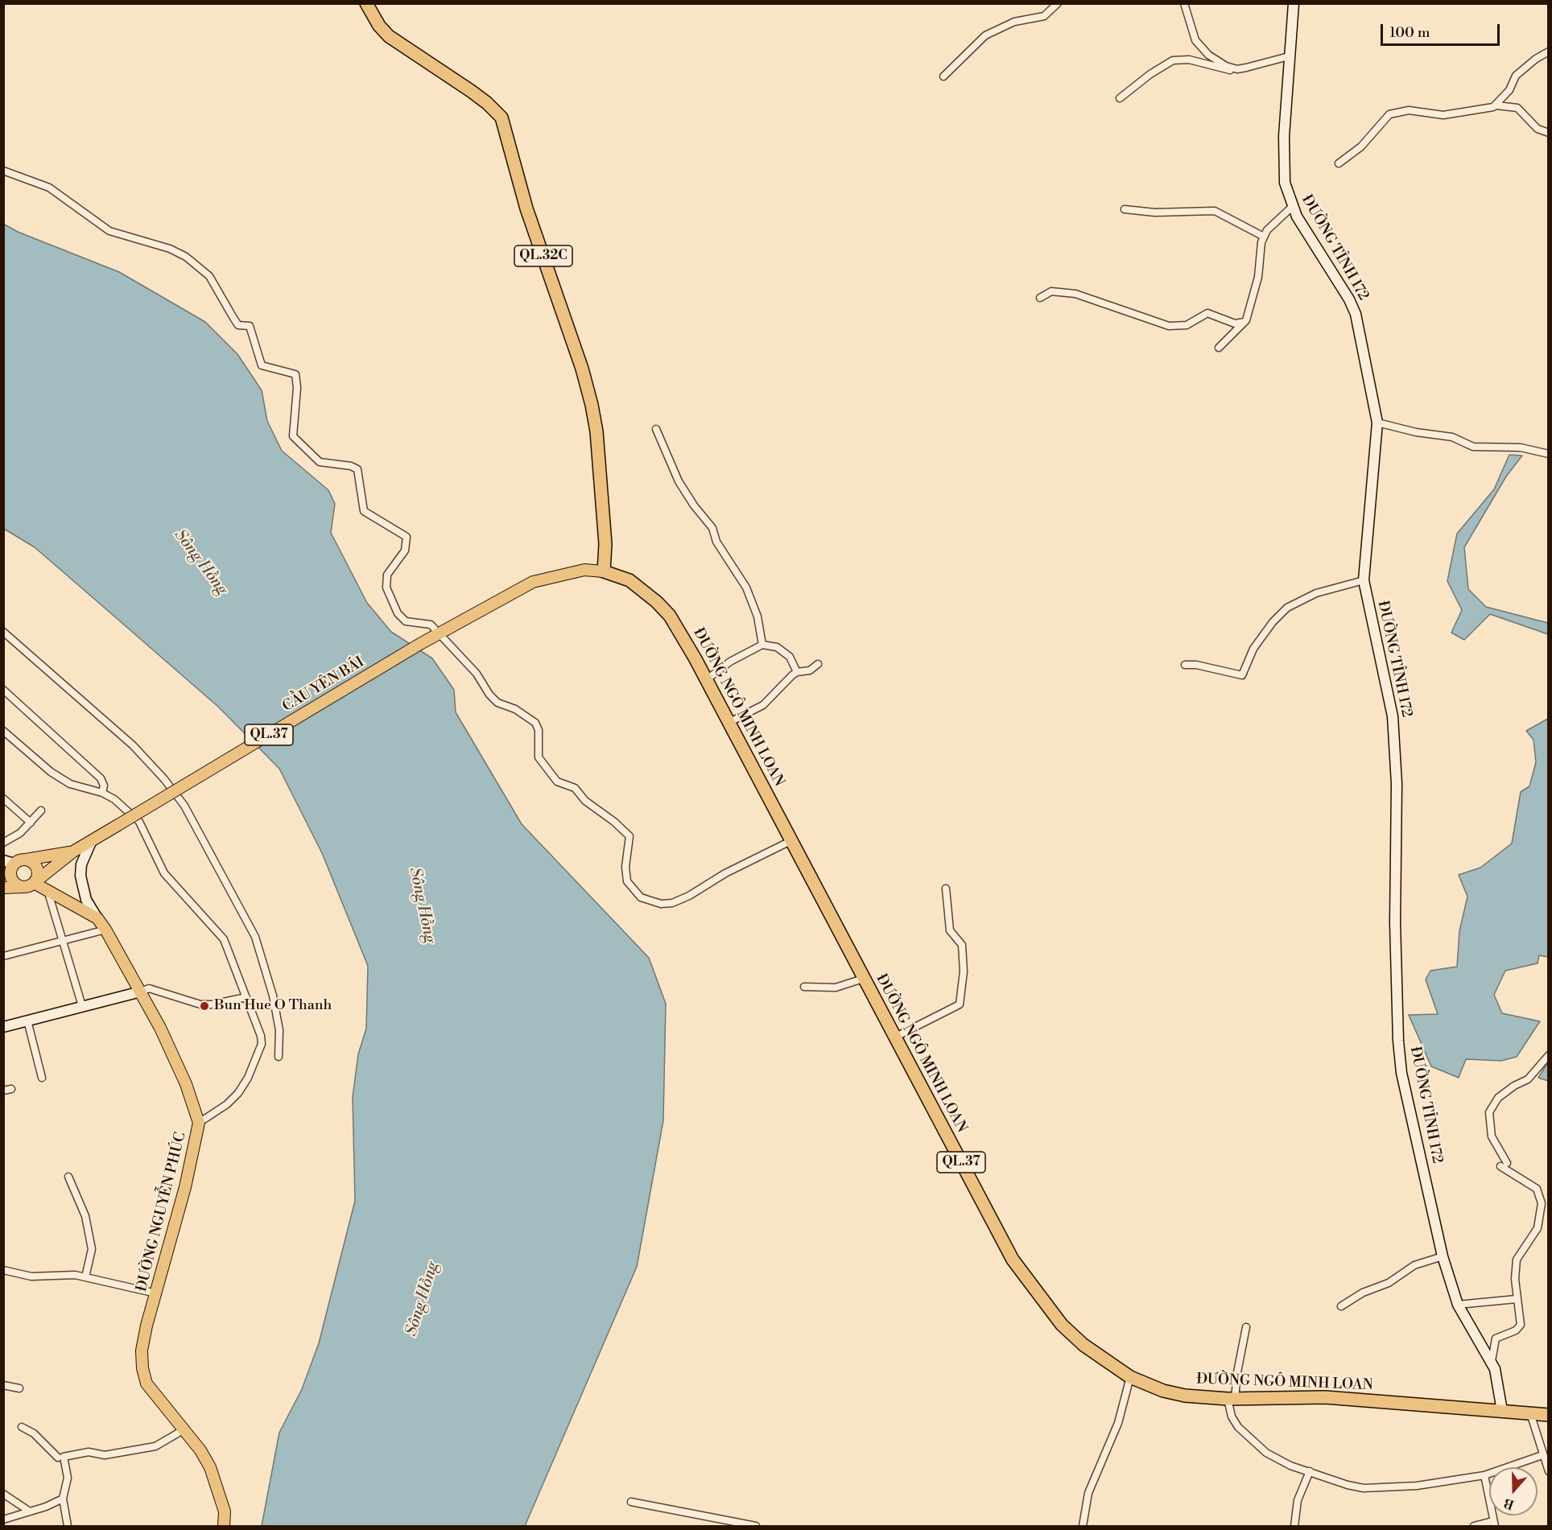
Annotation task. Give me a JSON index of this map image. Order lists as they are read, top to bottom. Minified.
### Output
{"streets":{"highway":["QL.32C","ĐƯỜNG NGÔ MINH LOAN","QL.37"],"main road":["ĐƯỜNG TỈNH 172","CẦU YÊN BÁI","ĐƯỜNG NGUYỄN PHÚC"]},"crossings":[["ĐƯỜNG TỈNH 172","ĐƯỜNG NGÔ MINH LOAN"],["QL.32C","ĐƯỜNG NGÔ MINH LOAN"],["CẦU YÊN BÁI","ĐƯỜNG NGÔ MINH LOAN"],["CẦU YÊN BÁI","QL.37"]],"water":["Sông Hồng"],"places":["Bun Hue O Thanh"],"scale_bar":"100 m","north":"bottom"}
